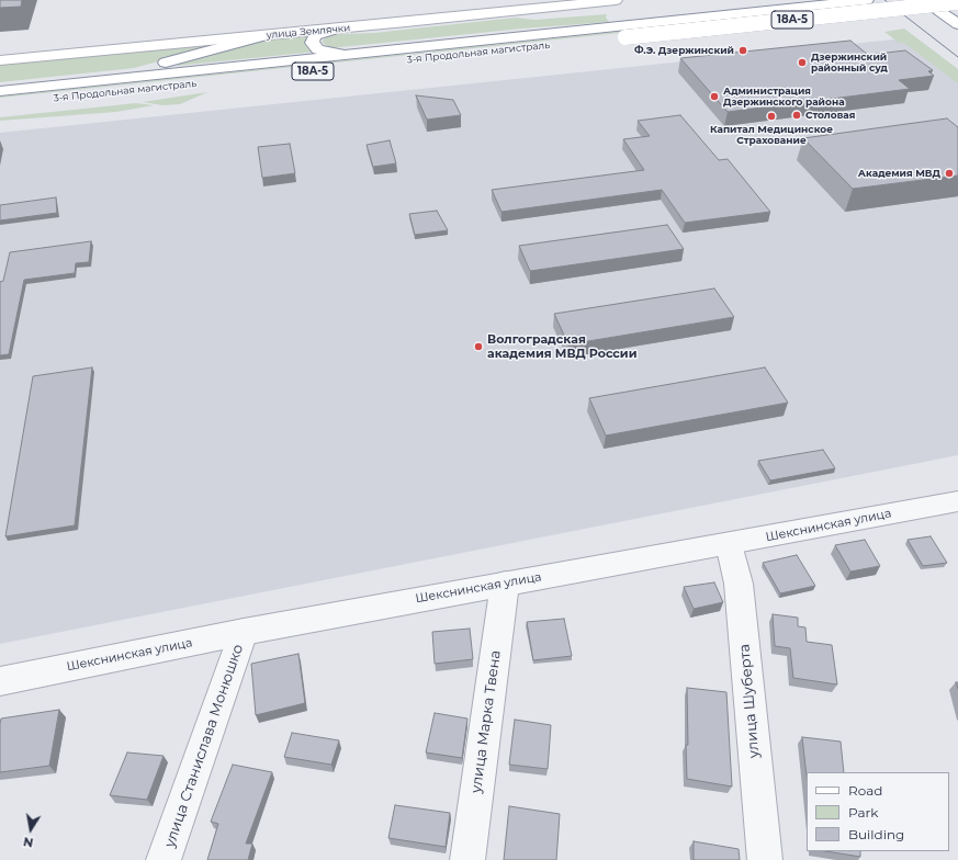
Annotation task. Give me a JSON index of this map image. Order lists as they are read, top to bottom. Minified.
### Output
{"streets":{"main road":["18А-5","улица Землячки","3-я Продольная магистраль"],"street":["Шекснинская улица","улица Шуберта","улица Марка Твена","улица Станислава Монюшко"]},"crossings":[["Шекснинская улица","улица Шуберта"],["Шекснинская улица","улица Марка Твена"],["Шекснинская улица","улица Станислава Монюшко"]],"places":["Ф.Э. Дзержинский","Дзержинский районный суд","Администрация Дзержинского района","Столовая","Капитал Медицинское Страхование","Академия МВД","Волгоградская академия МВД России"],"legend":["Road","Park","Building"],"north":"bottom"}
